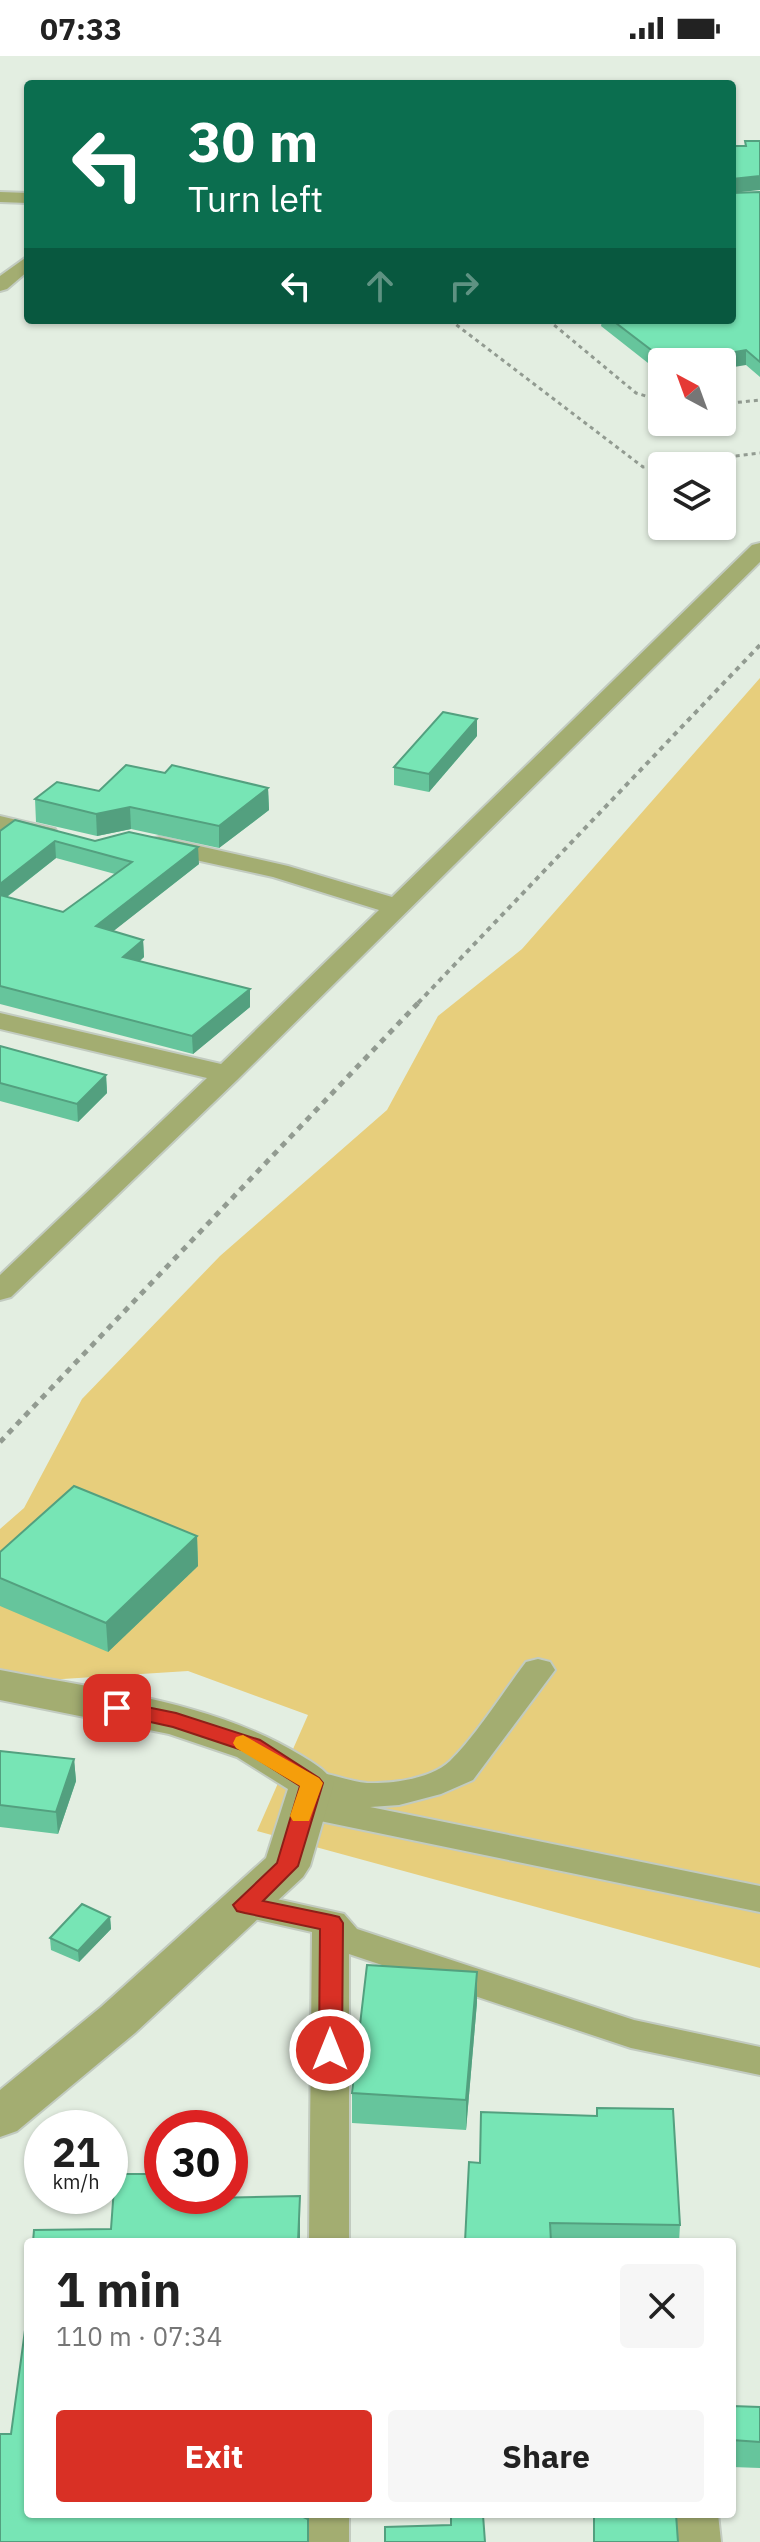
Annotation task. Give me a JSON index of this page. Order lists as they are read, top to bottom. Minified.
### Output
{"north":"top left","page":{"status":"07:33","turn":["30 m","Turn left"],"speed":"21 km/h","limit":"30","heading":["1 min","110 m · 07:34"],"buttons":["Exit","Share"]}}
